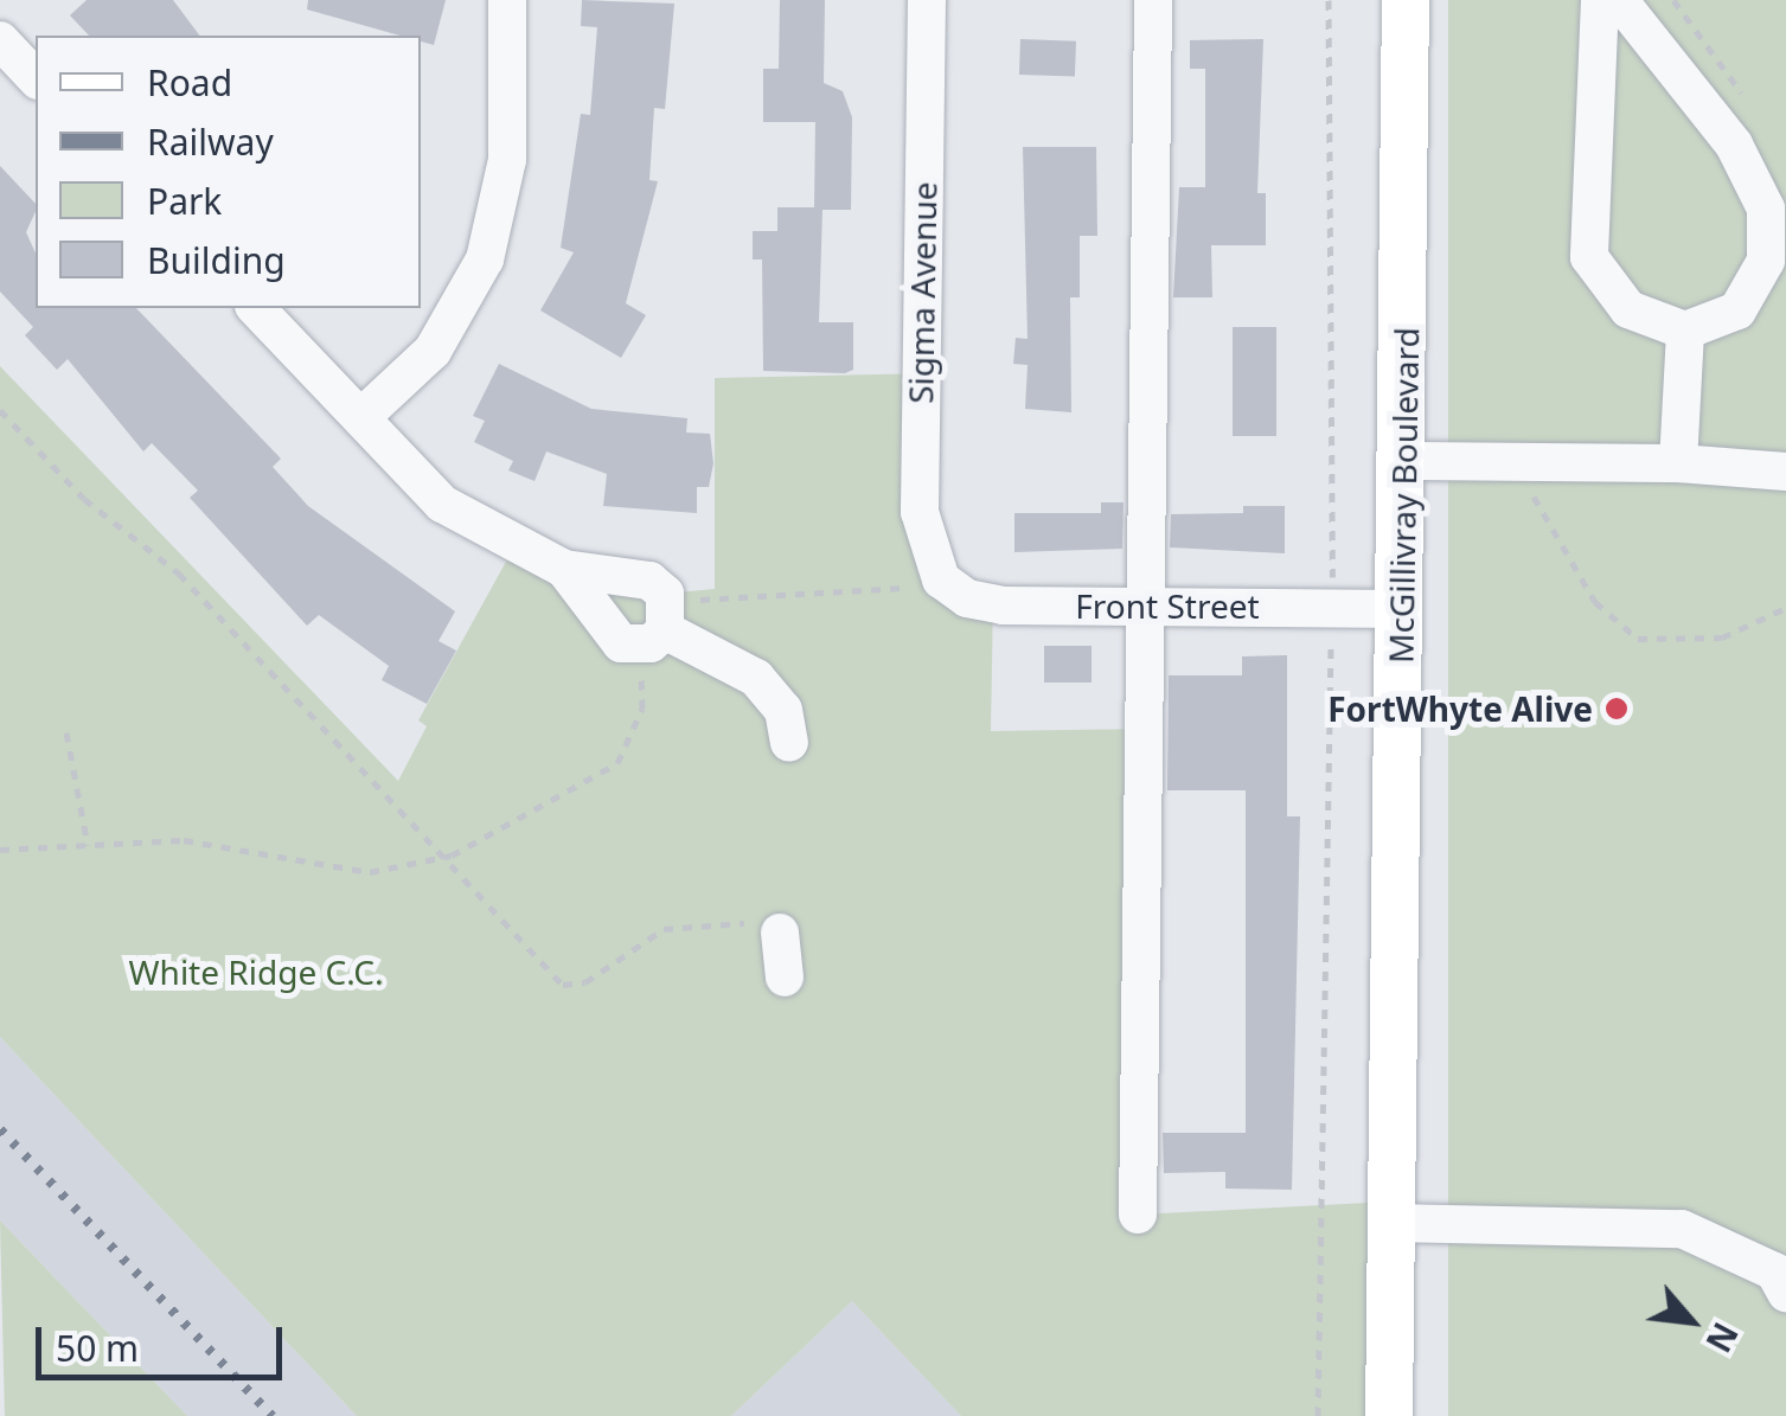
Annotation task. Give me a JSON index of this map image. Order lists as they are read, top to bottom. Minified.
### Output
{"streets":{"main road":["McGillivray Boulevard"],"street":["Sigma Avenue","Front Street"]},"crossings":[["Sigma Avenue","Front Street"],["McGillivray Boulevard","Front Street"]],"parks":["White Ridge C.C."],"places":["FortWhyte Alive"],"legend":["Road","Railway","Park","Building"],"scale_bar":"50 m","north":"bottom right"}
